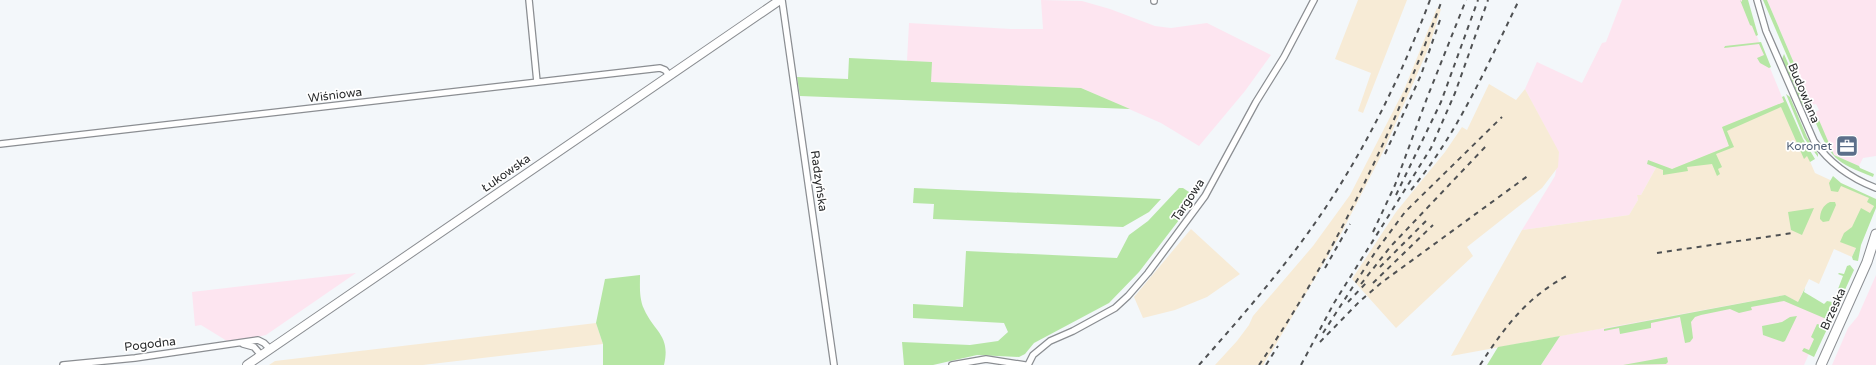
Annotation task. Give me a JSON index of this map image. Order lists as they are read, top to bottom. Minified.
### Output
{"streets":{"main road":["Łukowska","Brzeska"],"street":["Budowlana","Wiśniowa","Radzyńska","Targowa","Pogodna"]},"crossings":[["Wiśniowa","Łukowska"],["Łukowska","Radzyńska"],["Łukowska","Pogodna"]],"places":{"office":["Koronet"]}}
